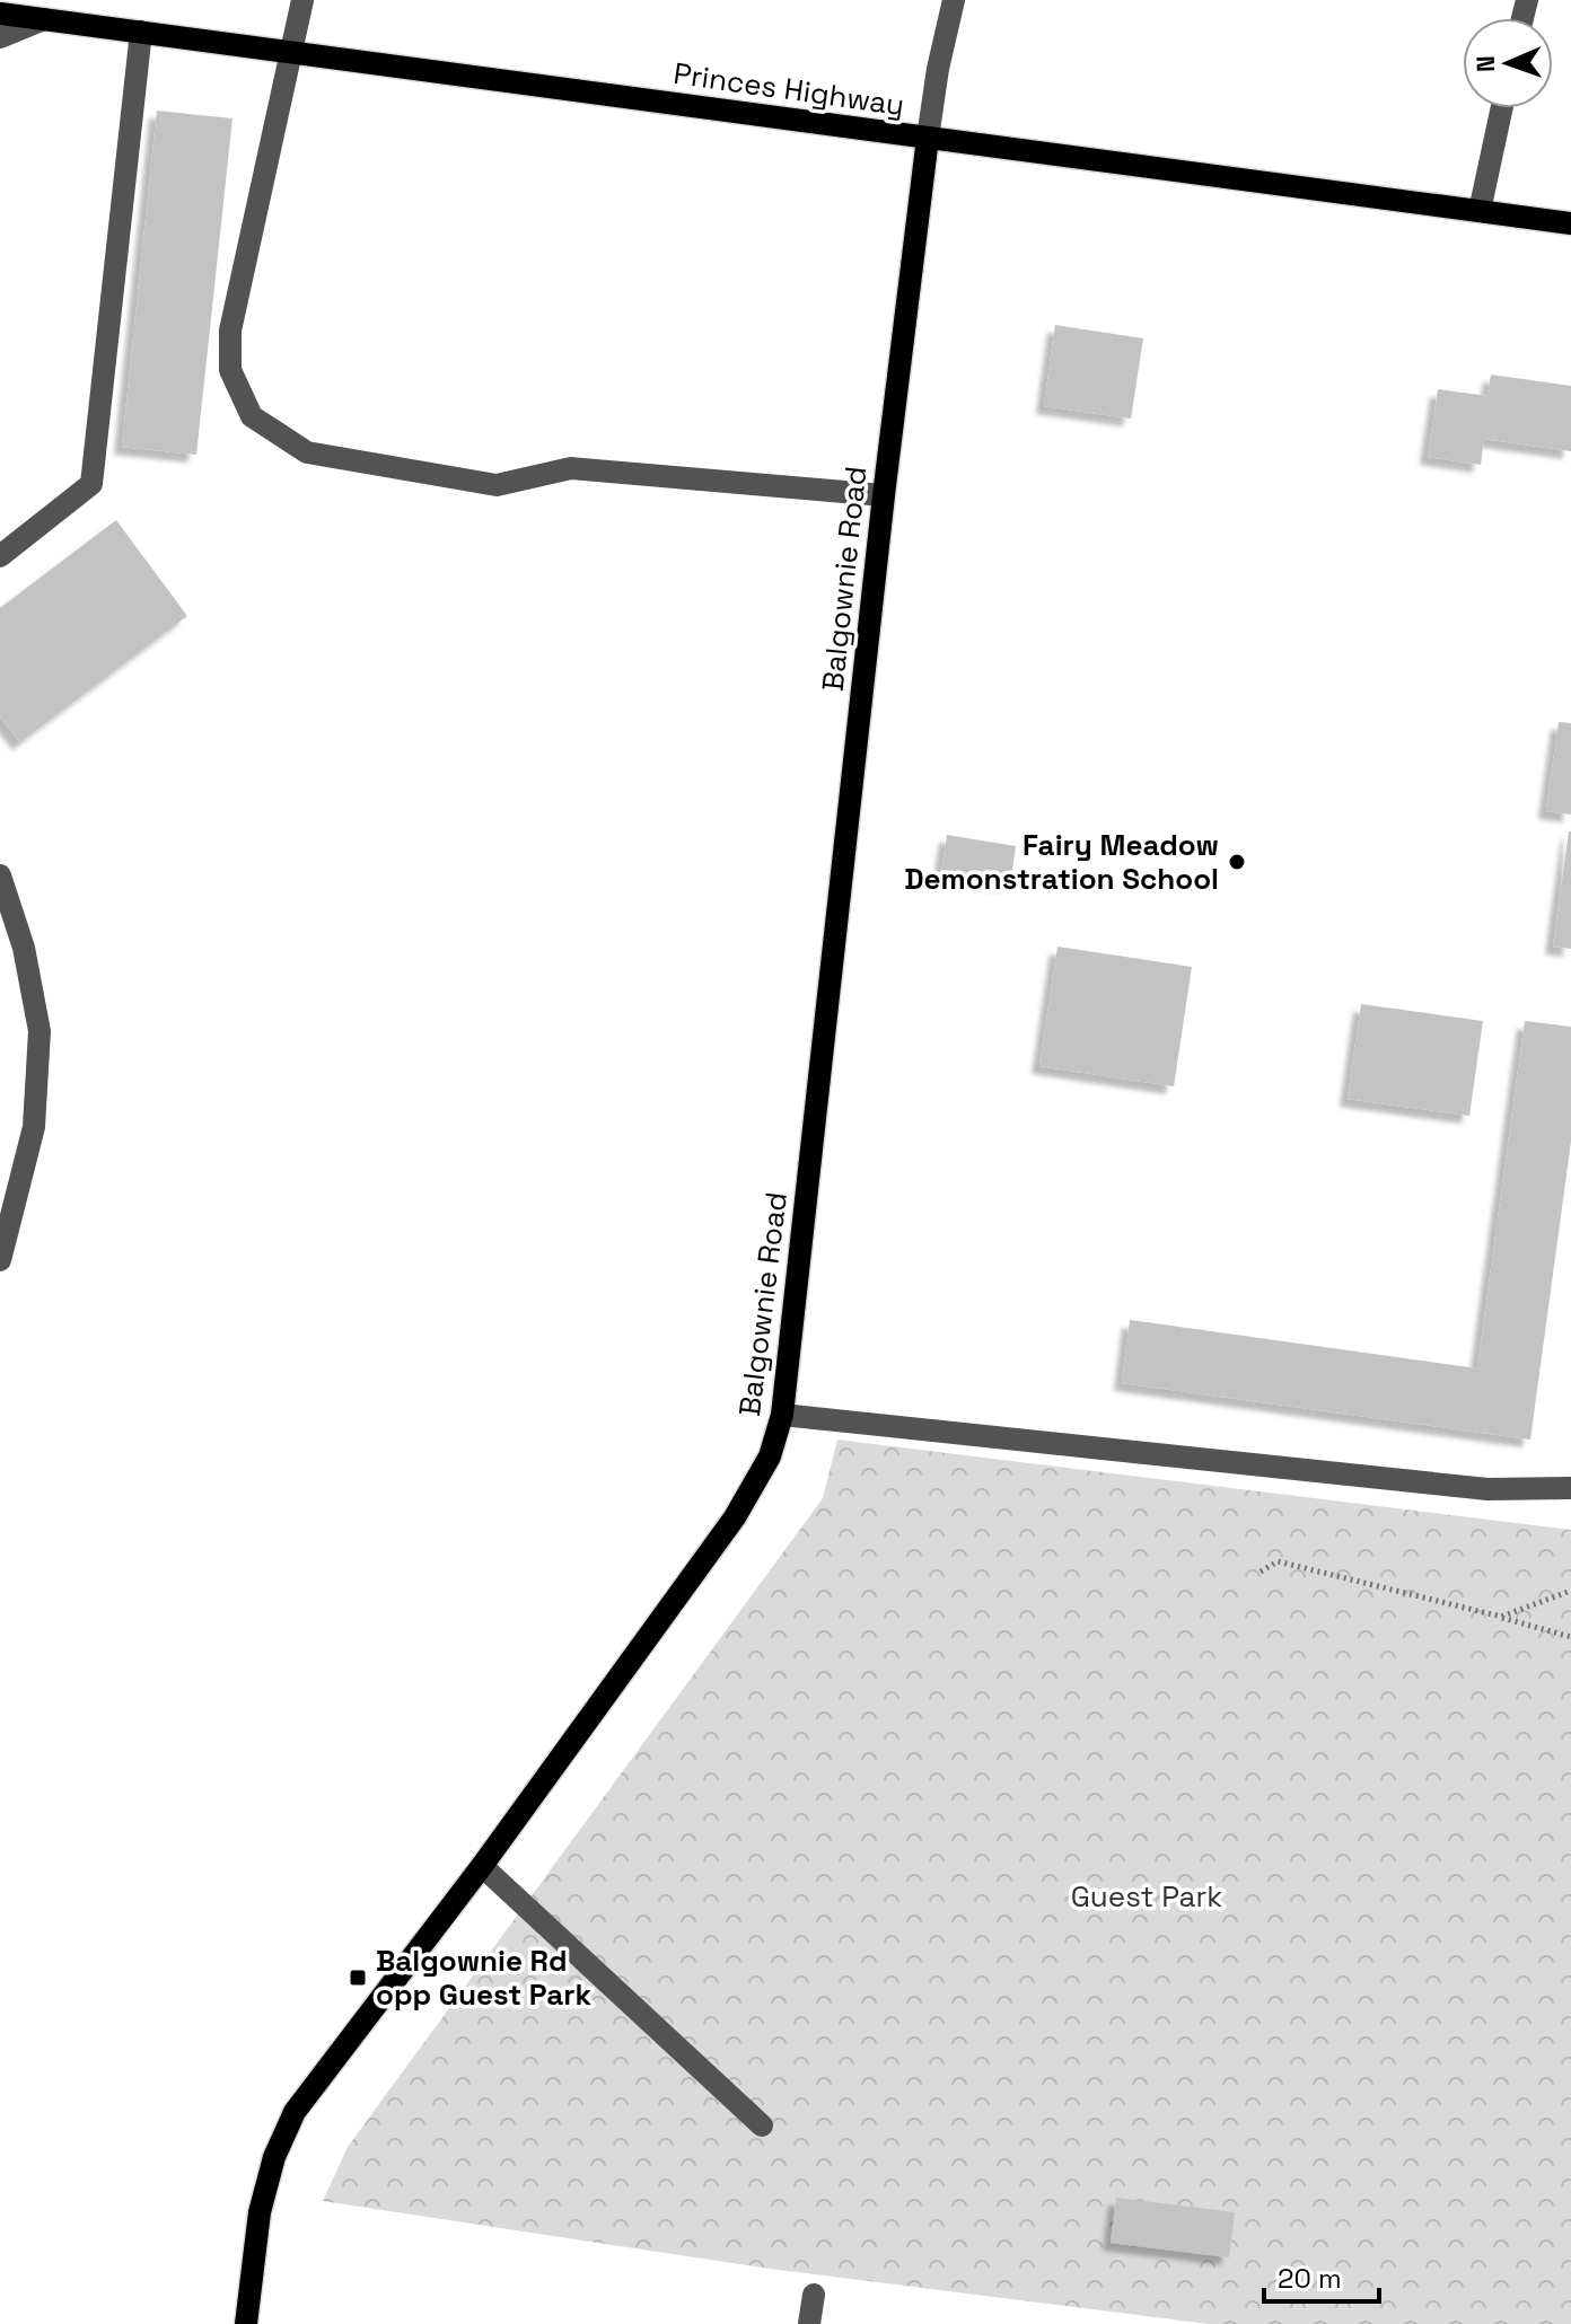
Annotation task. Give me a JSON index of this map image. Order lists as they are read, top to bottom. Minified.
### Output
{"streets":{"main road":["Princes Highway","Balgownie Road"]},"crossings":[["Princes Highway","Balgownie Road"]],"parks":["Guest Park"],"places":{"other":["Fairy Meadow Demonstration School"],"transit":["Balgownie Rd opp Guest Park"]},"scale_bar":"20 m","north":"left"}
